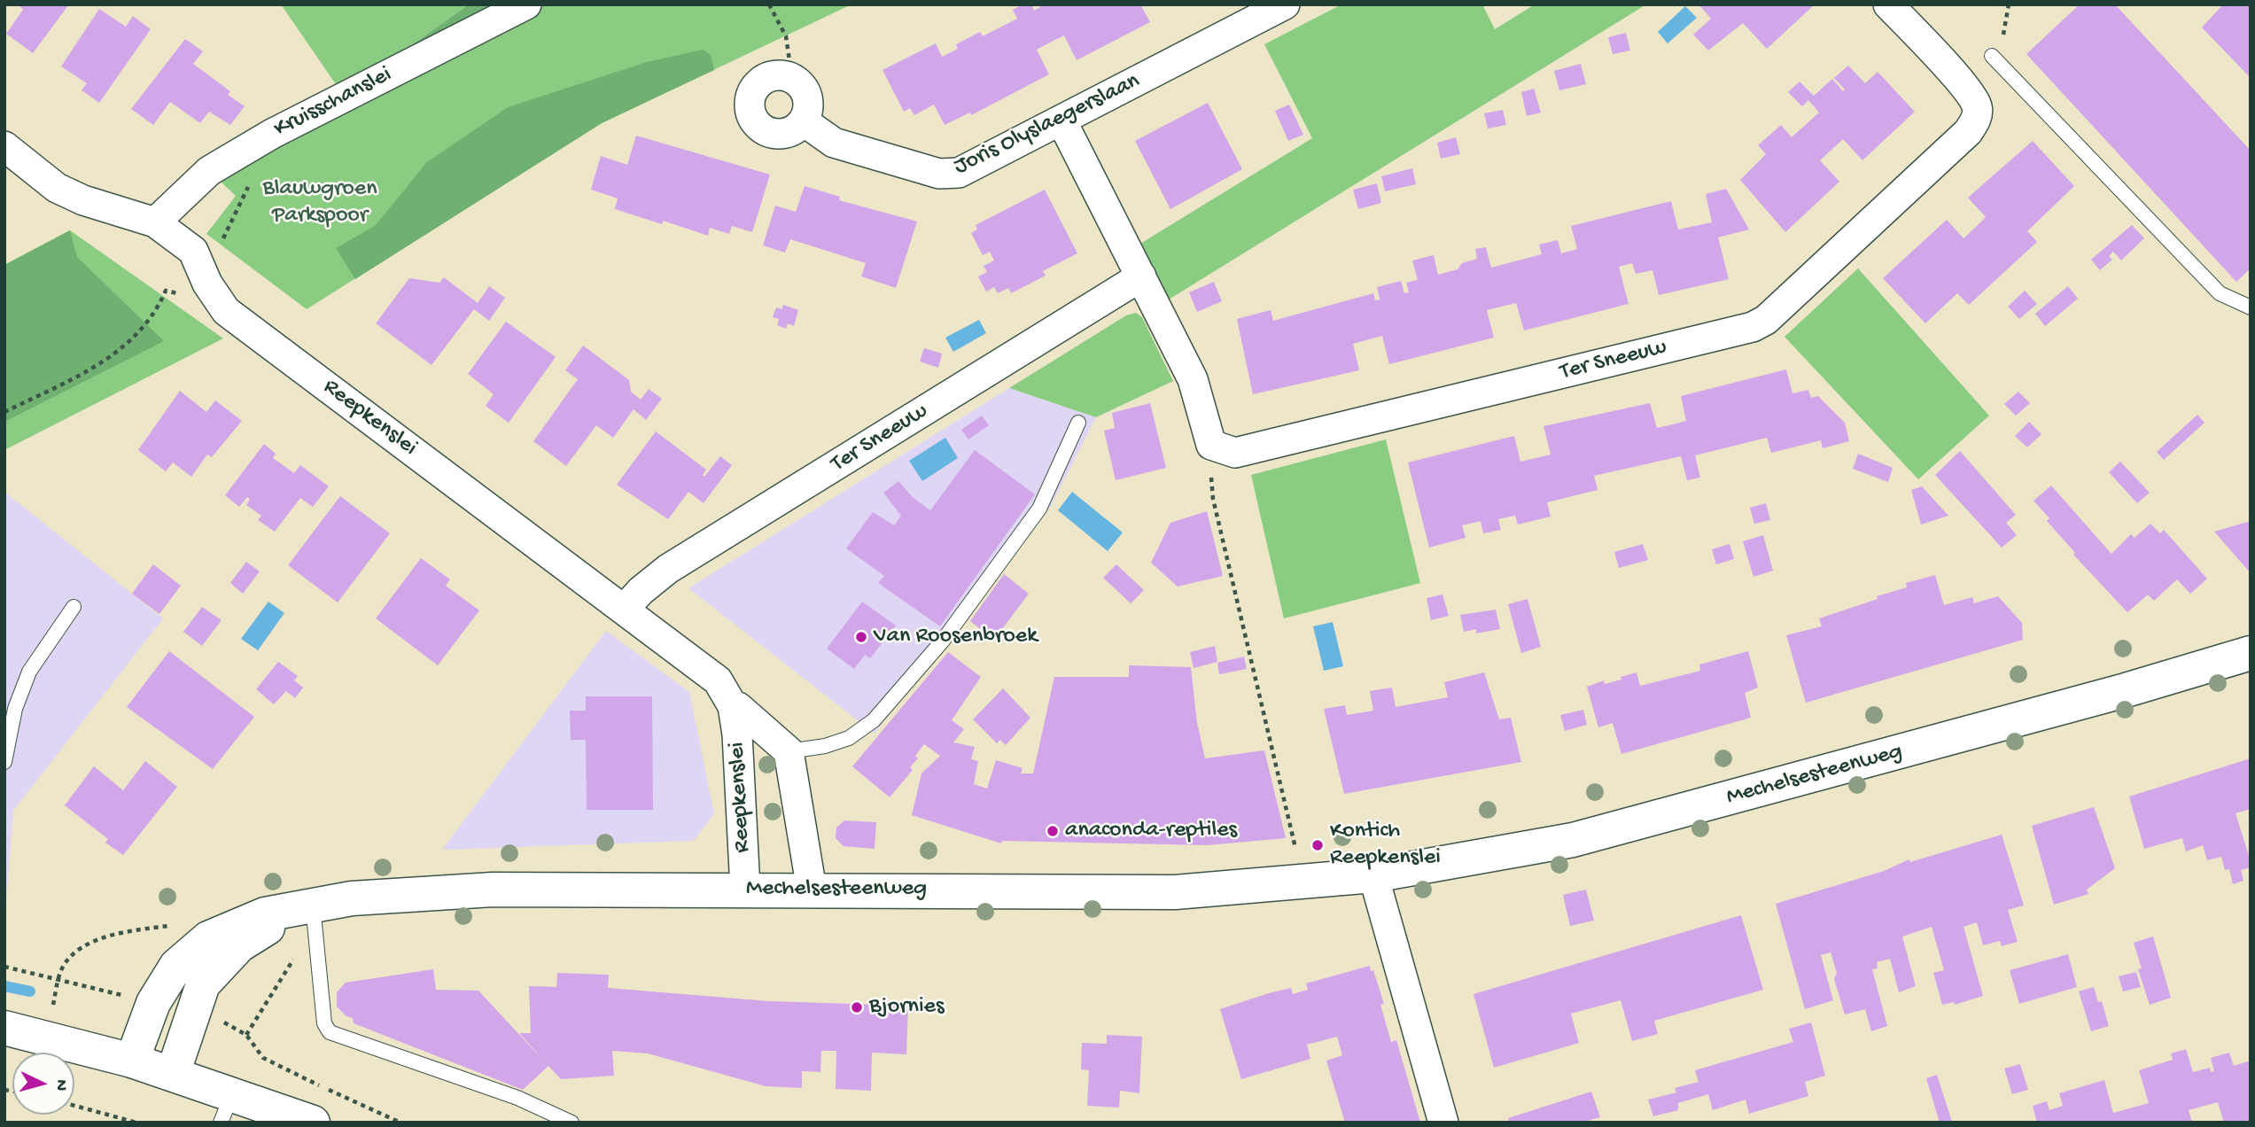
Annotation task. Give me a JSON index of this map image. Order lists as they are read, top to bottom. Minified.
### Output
{"streets":{"street":["Kruisschanslei","Joris Olyslaegerslaan","Ter Sneeuw","Reepkenslei","Mechelsesteenweg"]},"crossings":[["Kruisschanslei","Reepkenslei"],["Ter Sneeuw","Reepkenslei"],["Reepkenslei","Mechelsesteenweg"]],"parks":["Blauwgroen Parkspoor"],"places":["Van Roosenbroek","anaconda-reptiles","Kontich Reepkenslei","Bjornies"],"north":"right"}
